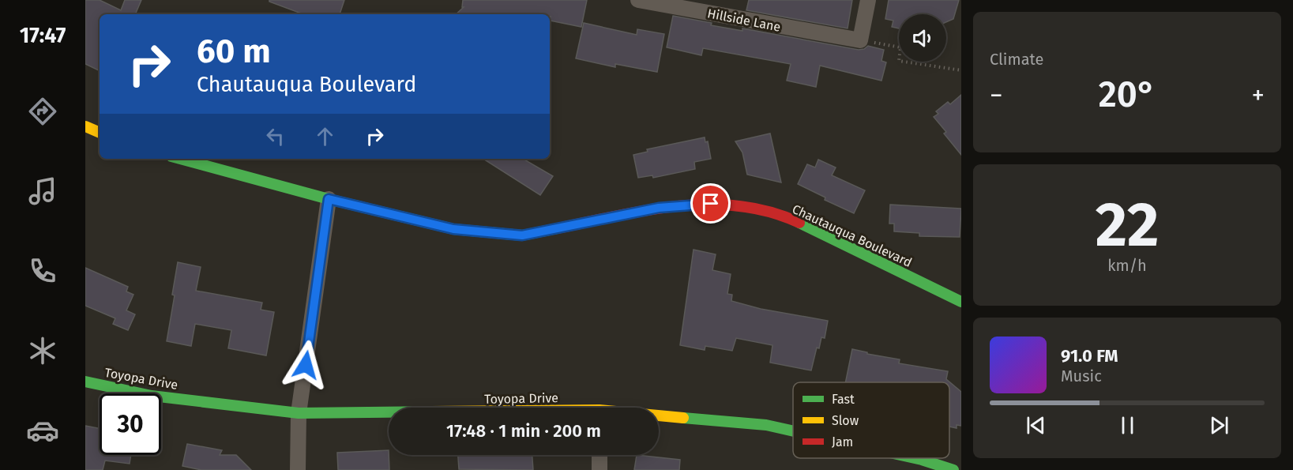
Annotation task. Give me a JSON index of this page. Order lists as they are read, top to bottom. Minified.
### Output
{"streets":{"street":["Hillside Lane","Chautauqua Boulevard","Toyopa Drive"]},"legend":["Fast","Slow","Jam"],"page":{"tabs":"17:47","tile":["Climate",["22","km/h"]],"turn":["60 m","Chautauqua Boulevard"],"heat":["−","20°","+"],"song":["91.0 FM","Music"],"limit":"30","trip":"17:48 · 1 min · 200 m"}}
